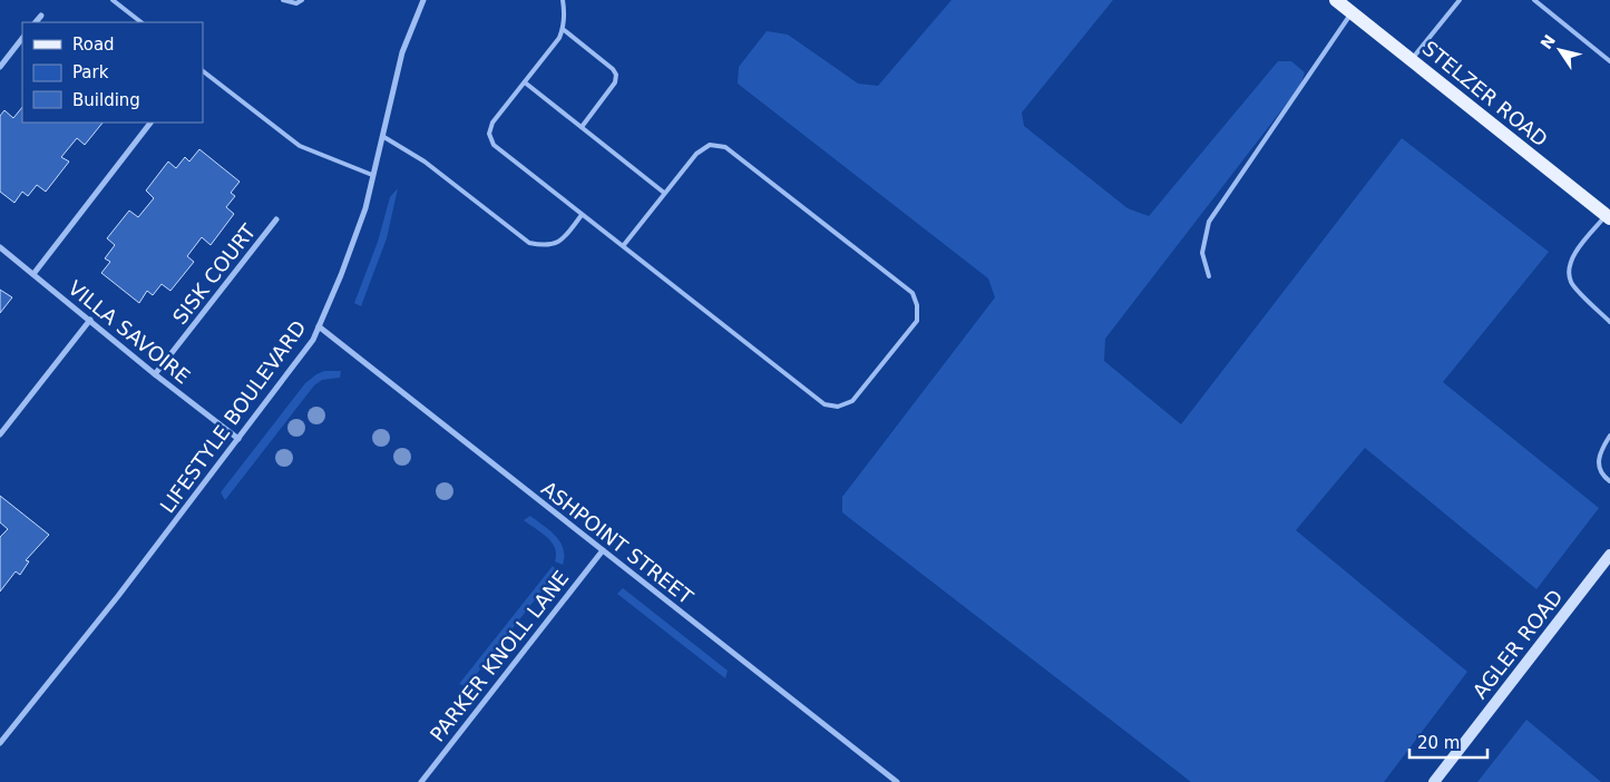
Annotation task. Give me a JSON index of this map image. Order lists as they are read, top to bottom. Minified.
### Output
{"streets":{"main road":["STELZER ROAD","AGLER ROAD"],"street":["SISK COURT","VILLA SAVOIRE","LIFESTYLE BOULEVARD","ASHPOINT STREET","PARKER KNOLL LANE"]},"crossings":[["SISK COURT","VILLA SAVOIRE"],["VILLA SAVOIRE","LIFESTYLE BOULEVARD"],["LIFESTYLE BOULEVARD","ASHPOINT STREET"],["ASHPOINT STREET","PARKER KNOLL LANE"]],"legend":["Road","Park","Building"],"scale_bar":"20 m","north":"top left"}
